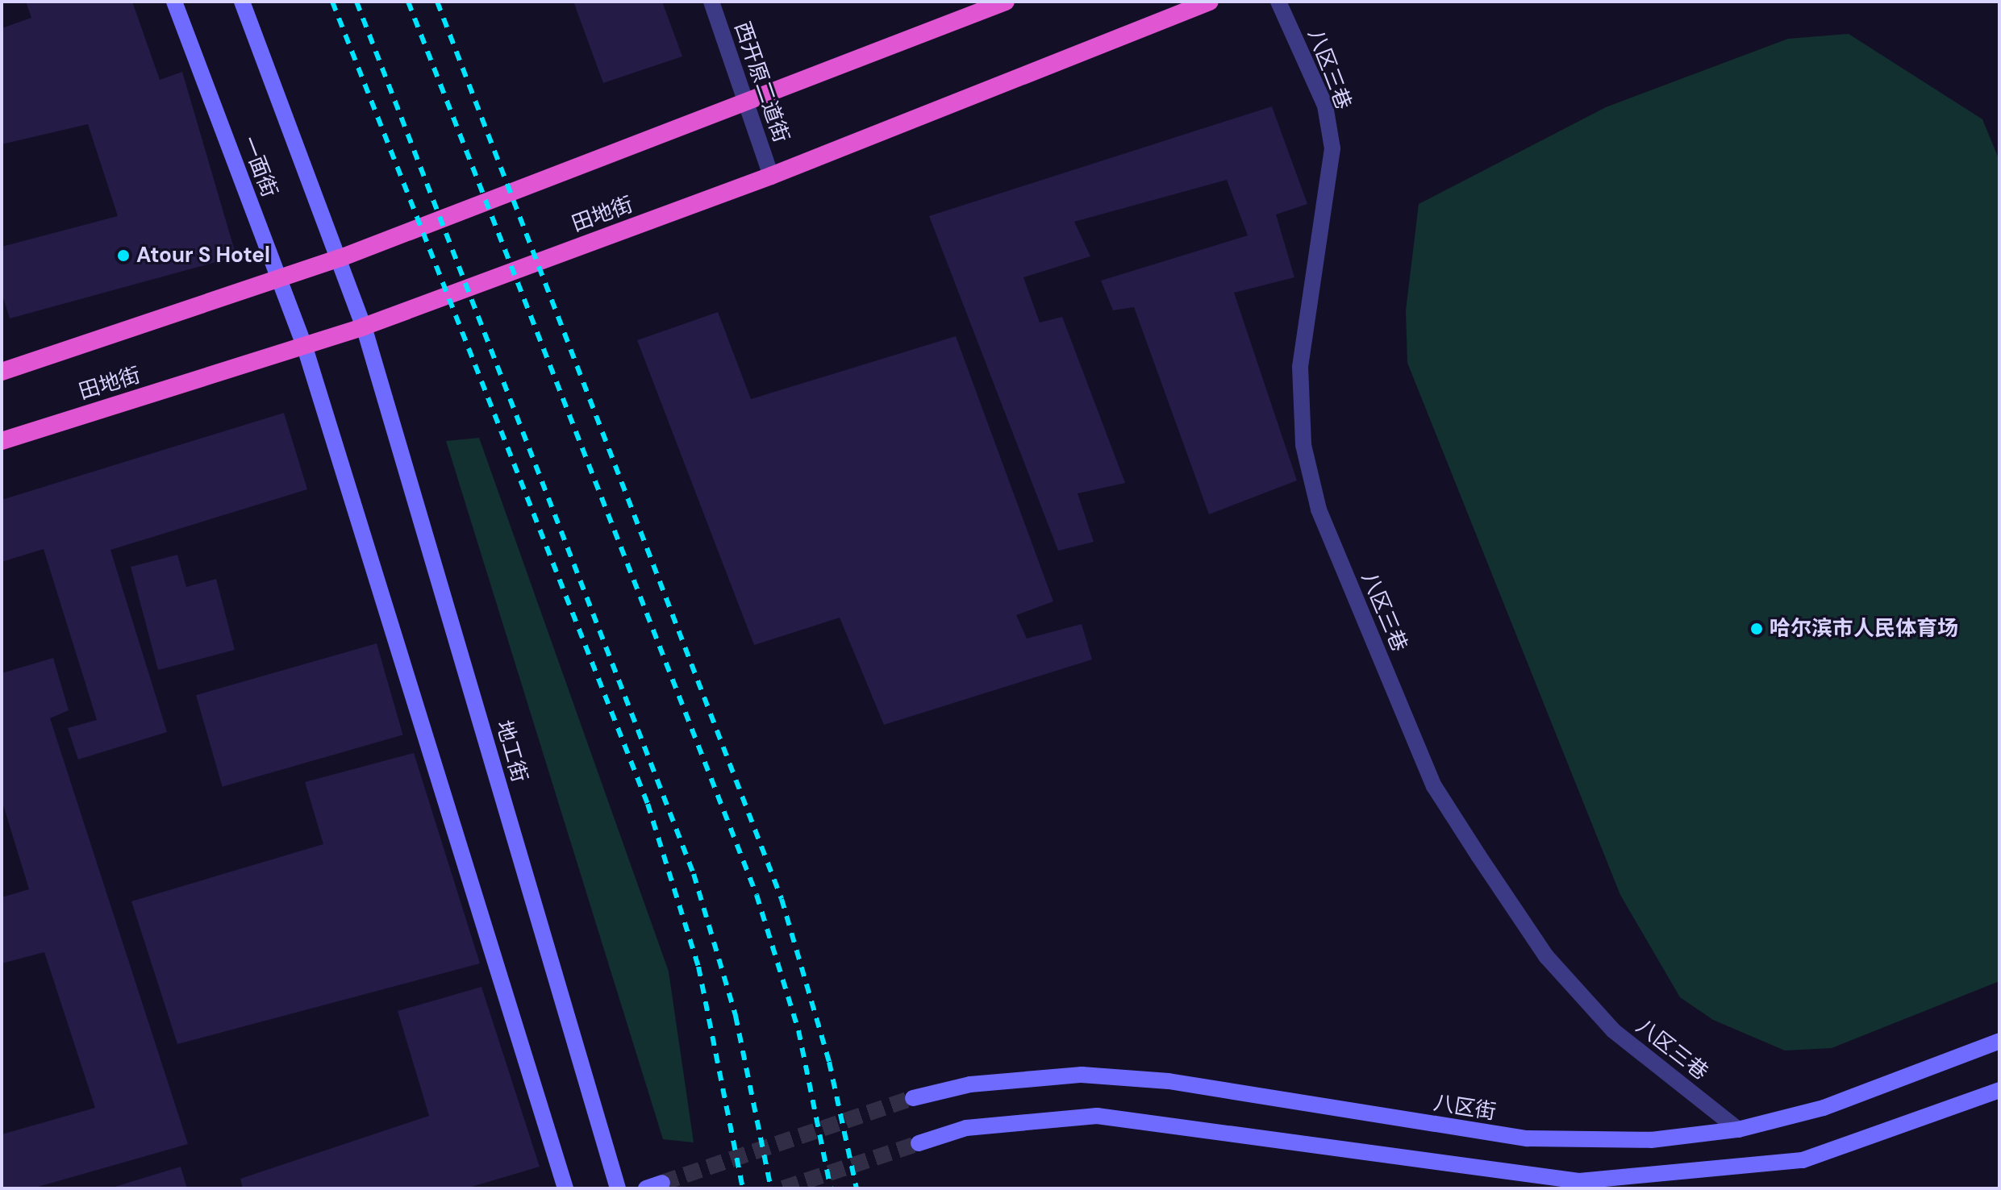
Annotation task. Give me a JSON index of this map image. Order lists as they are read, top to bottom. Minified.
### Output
{"streets":{"highway":["田地街"],"main road":["一面街","地工街","八区街"],"street":["八区三巷","西开原二道街"]},"crossings":[["八区三巷","八区街"],["西开原二道街","田地街"],["一面街","田地街"],["一面街","地工街"],["田地街","地工街"]],"places":["Atour S Hotel","哈尔滨市人民体育场"]}
